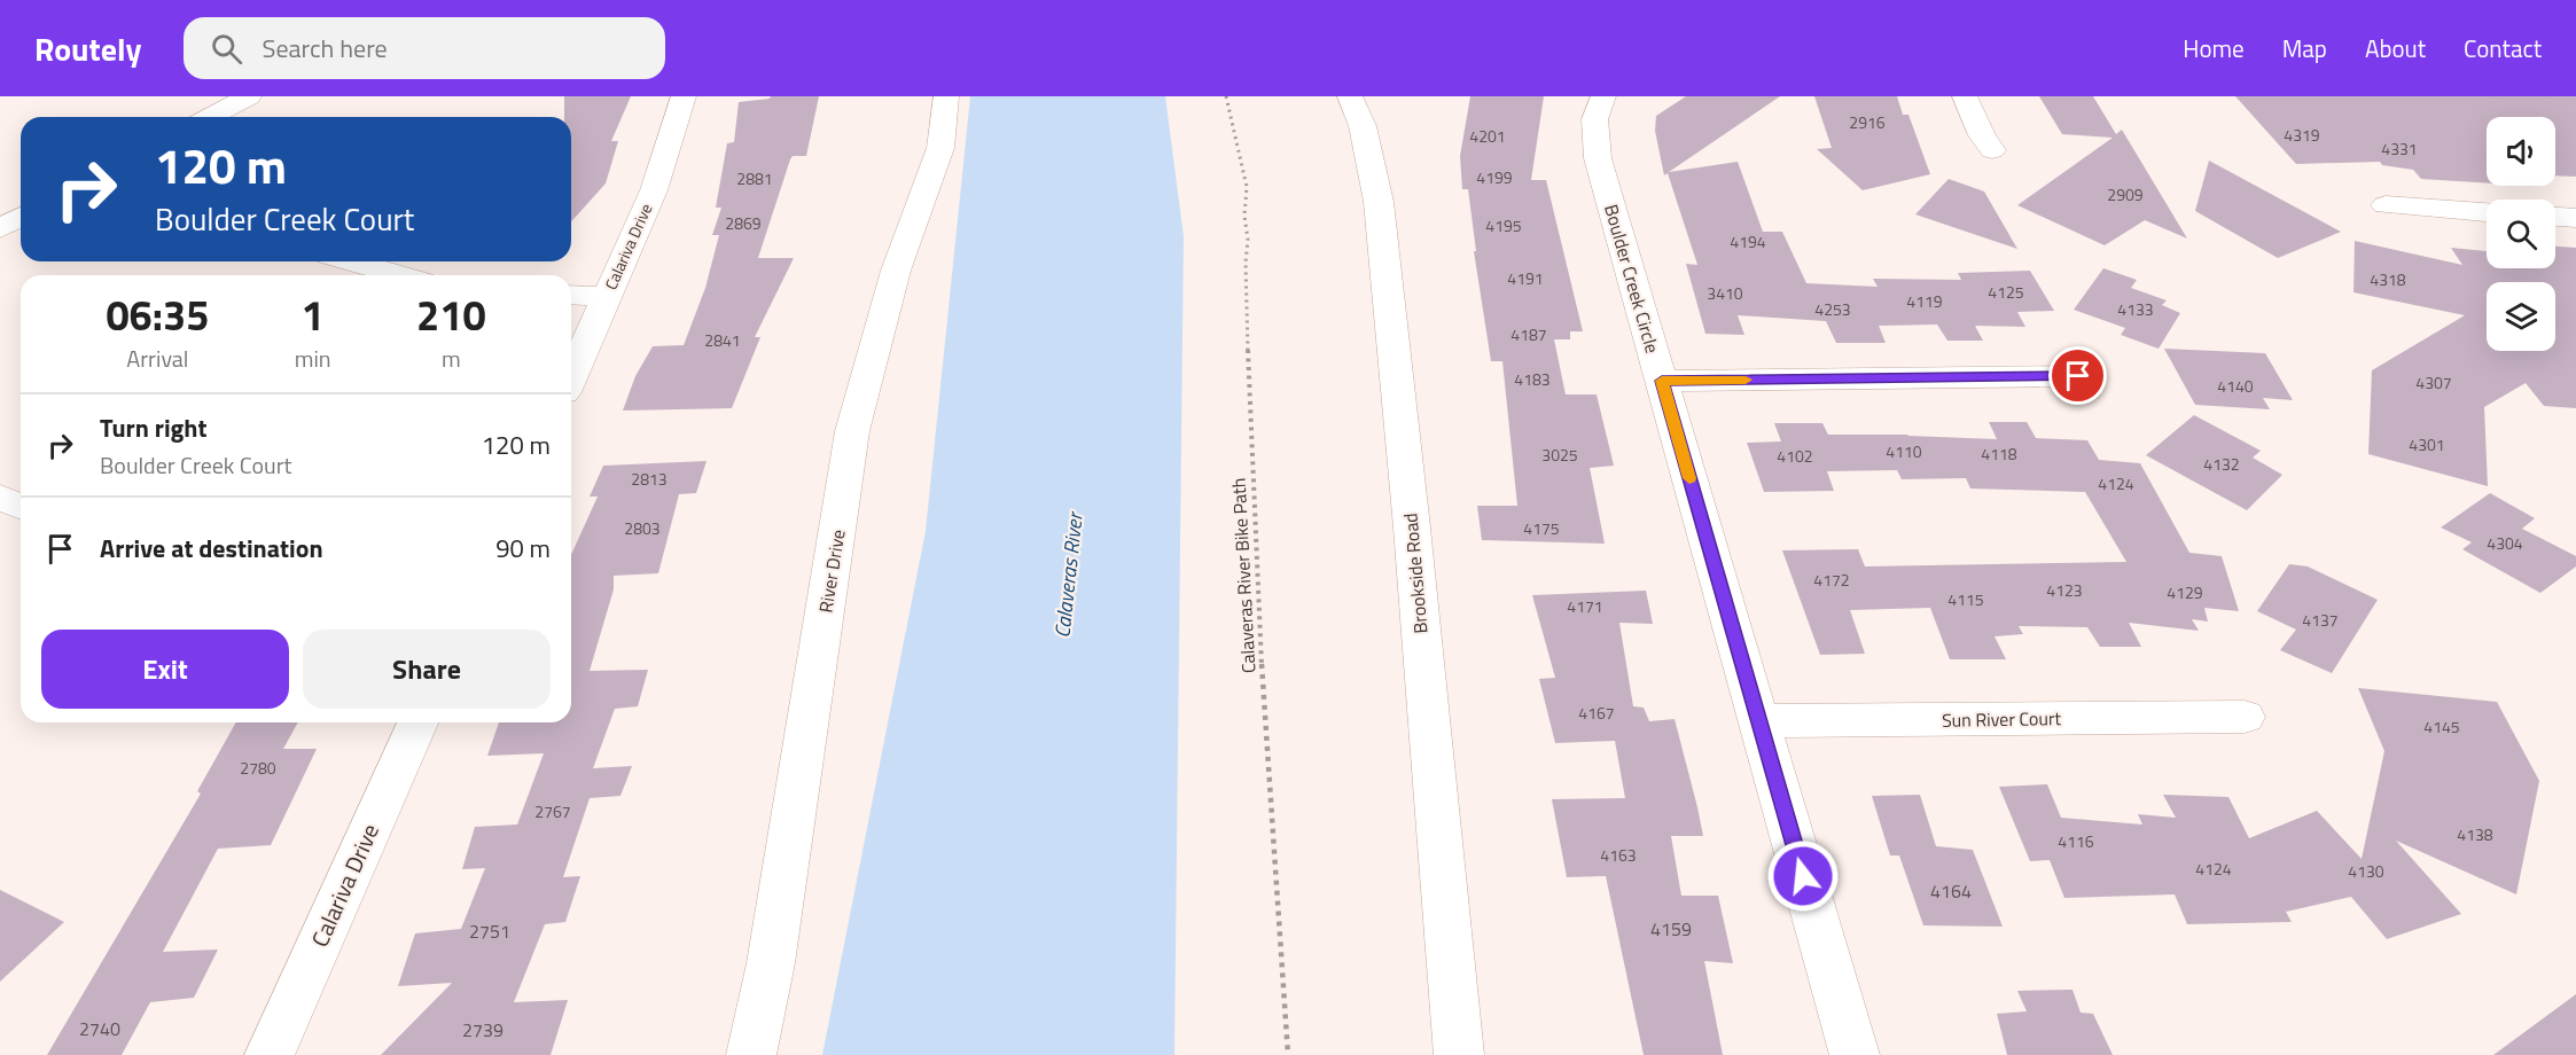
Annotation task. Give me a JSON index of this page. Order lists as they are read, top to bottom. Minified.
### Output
{"streets":{"street":["Calariva Drive","Boulder Creek Circle","River Drive","Brookside Road","Sun River Court"],"path":["Calaveras River Bike Path"]},"crossings":[["Boulder Creek Circle","Sun River Court"]],"water":["Calaveras River"],"house_numbers":["2916","4319","4201","4331","4199","2881","2909","2869","4195","4194","4191","4318","4125","3410","4119","4253","4133","4187","2841","4183","4307","4140","4301","4110","4118","3025","4102","4132","2813","4124","2803","4175","4304","4172","4123","4129","4115","4171","4137","4167","4145","2780","2767","4138","4116","4163","4124","4130","4164","4159","2751","2740","2739"],"page":{"header":"Routely","search":"Search here","nav":["Home","Map","About","Contact"],"turn":["120 m","Boulder Creek Court"],"eta":["06:35","Arrival","1","min","210","m"],"list":[{"name":"Turn right","note":"Boulder Creek Court","value":"120 m"},{"name":"Arrive at destination","value":"90 m"}],"buttons":["Exit","Share"]}}
